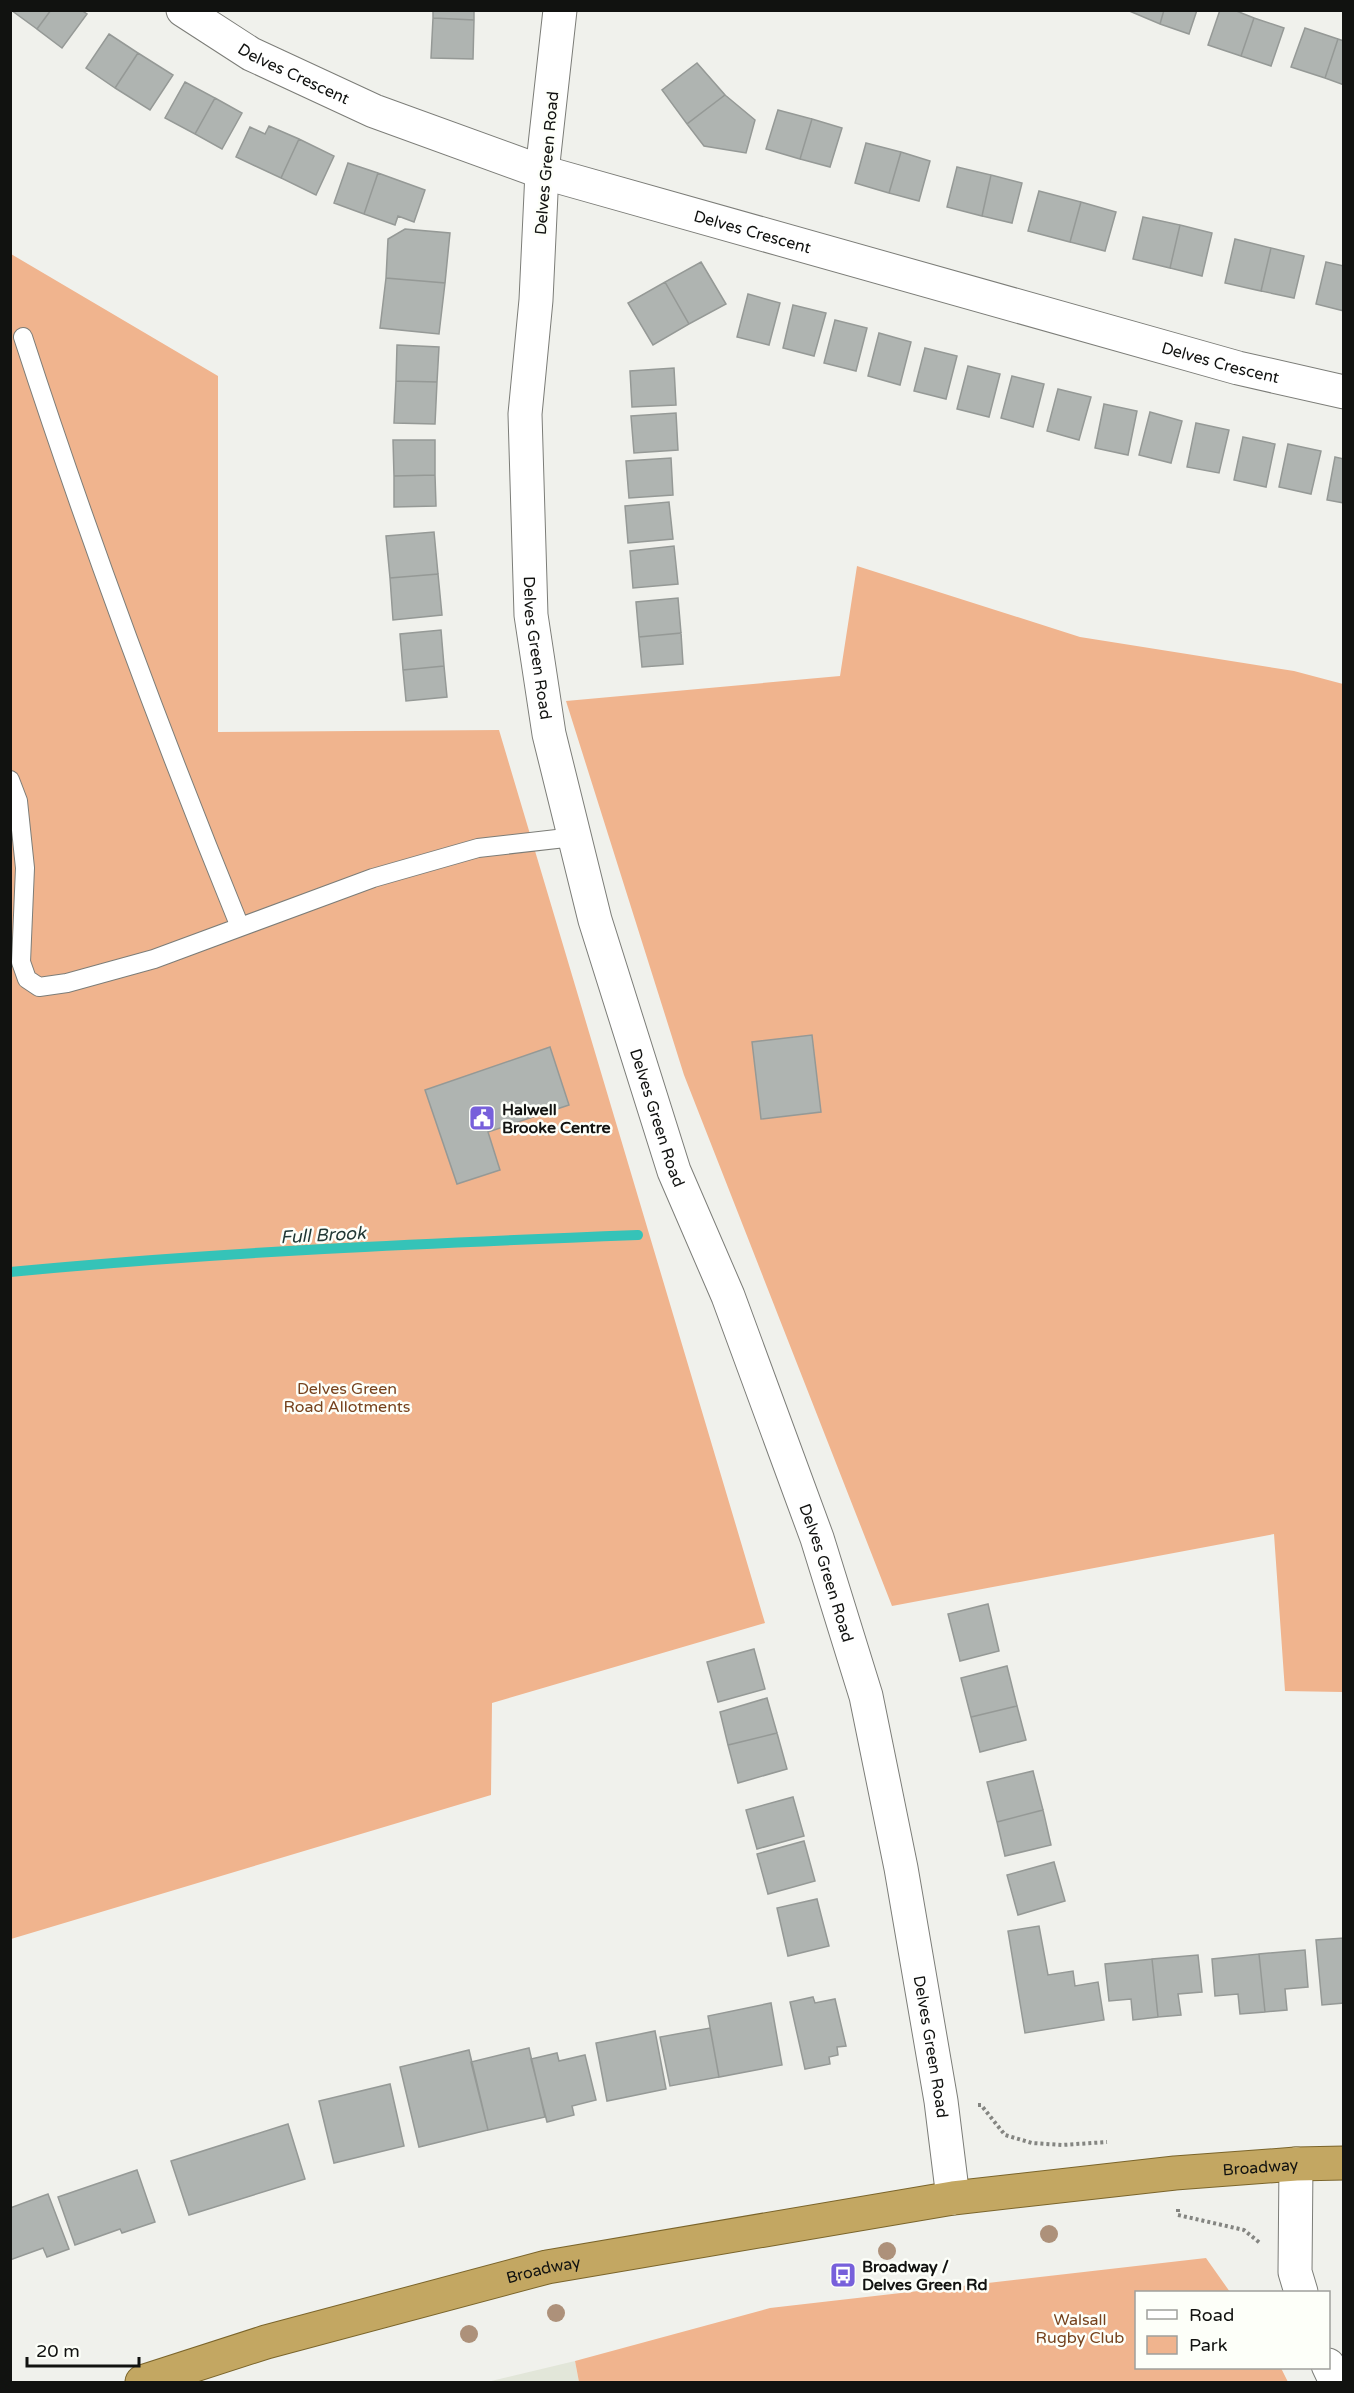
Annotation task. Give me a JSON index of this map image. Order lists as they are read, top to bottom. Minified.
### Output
{"streets":{"highway":["Broadway"],"street":["Delves Crescent","Delves Green Road"]},"crossings":[["Delves Crescent","Delves Green Road"],["Delves Green Road","Broadway"]],"water":["Full Brook"],"parks":["Delves Green Road Allotments","Walsall Rugby Club"],"places":{"public building":["Halwell Brooke Centre"],"bus stop":["Broadway / Delves Green Rd"]},"legend":["Road","Park"],"scale_bar":"20 m"}
